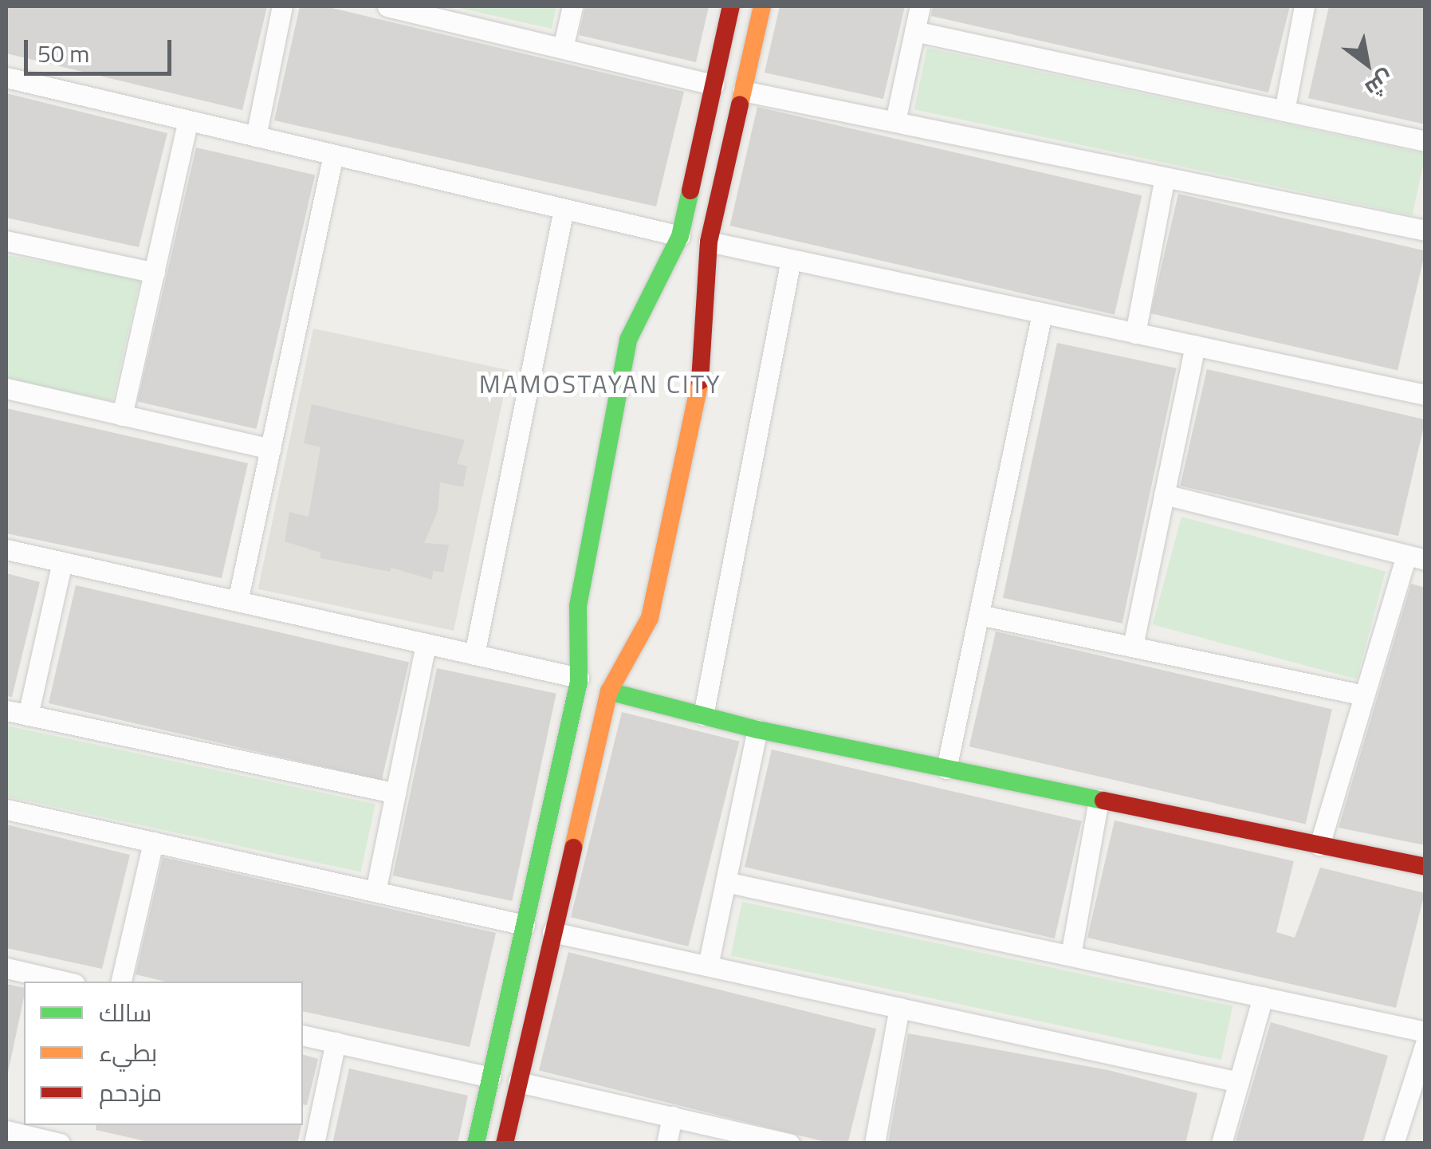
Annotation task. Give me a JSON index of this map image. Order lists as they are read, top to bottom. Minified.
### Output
{"districts":["MAMOSTAYAN CITY"],"legend":["سالك","بطيء","مزدحم"],"scale_bar":"50 m","north":"bottom right"}
